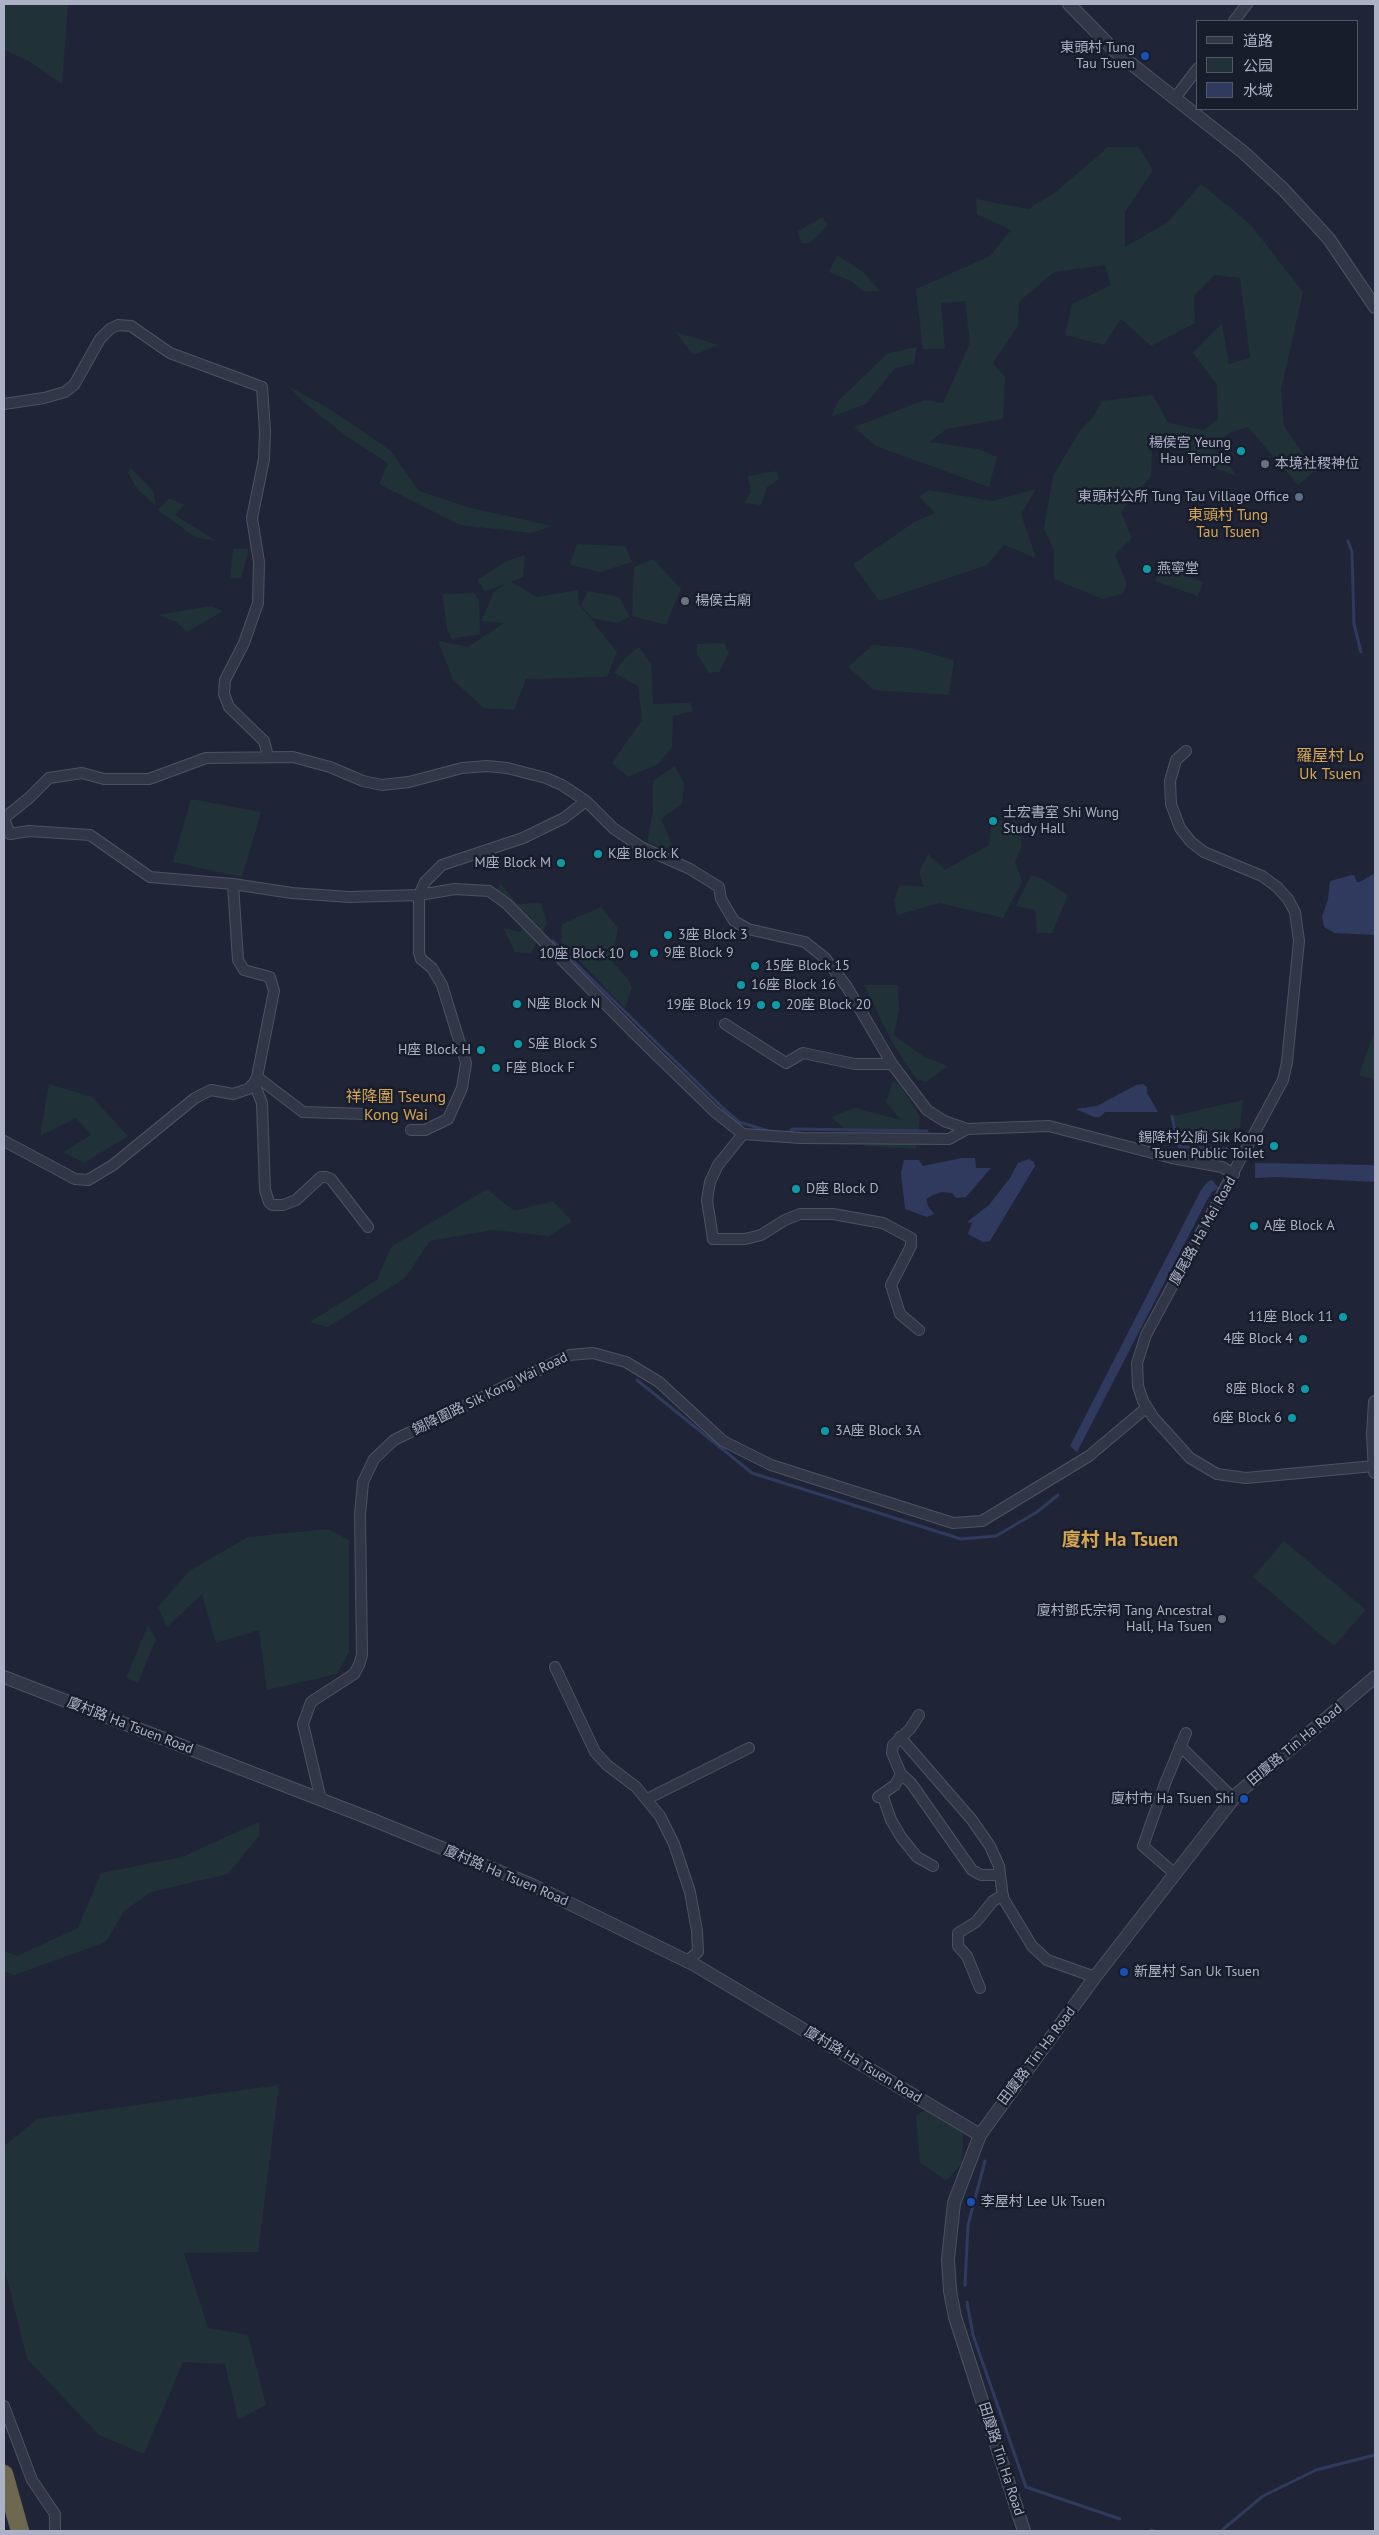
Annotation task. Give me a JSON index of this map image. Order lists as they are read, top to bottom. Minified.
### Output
{"streets":{"street":["廈尾路 Ha Mei Road","錫降圍路 Sik Kong Wai Road","廈村路 Ha Tsuen Road","田廈路 Tin Ha Road"]},"crossings":[["廈尾路 Ha Mei Road","錫降圍路 Sik Kong Wai Road"],["錫降圍路 Sik Kong Wai Road","廈村路 Ha Tsuen Road"],["廈村路 Ha Tsuen Road","田廈路 Tin Ha Road"]],"districts":["東頭村 Tung Tau Tsuen","羅屋村 Lo Uk Tsuen","祥降圍 Tseung Kong Wai","廈村 Ha Tsuen"],"places":["東頭村 Tung Tau Tsuen","楊侯宮 Yeung Hau Temple","本境社稷神位","東頭村公所 Tung Tau Village Office","燕寧堂","楊侯古廟","士宏書室 Shi Wung Study Hall","K座 Block K","M座 Block M","3座 Block 3","9座 Block 9","10座 Block 10","15座 Block 15","16座 Block 16","N座 Block N","19座 Block 19","20座 Block 20","S座 Block S","H座 Block H","F座 Block F","錫降村公廁 Sik Kong Tsuen Public Toilet","D座 Block D","A座 Block A","11座 Block 11","4座 Block 4","8座 Block 8","6座 Block 6","3A座 Block 3A","廈村鄧氏宗祠 Tang Ancestral Hall, Ha Tsuen","廈村市 Ha Tsuen Shi","新屋村 San Uk Tsuen","李屋村 Lee Uk Tsuen"],"legend":["道路","公园","水域"]}
